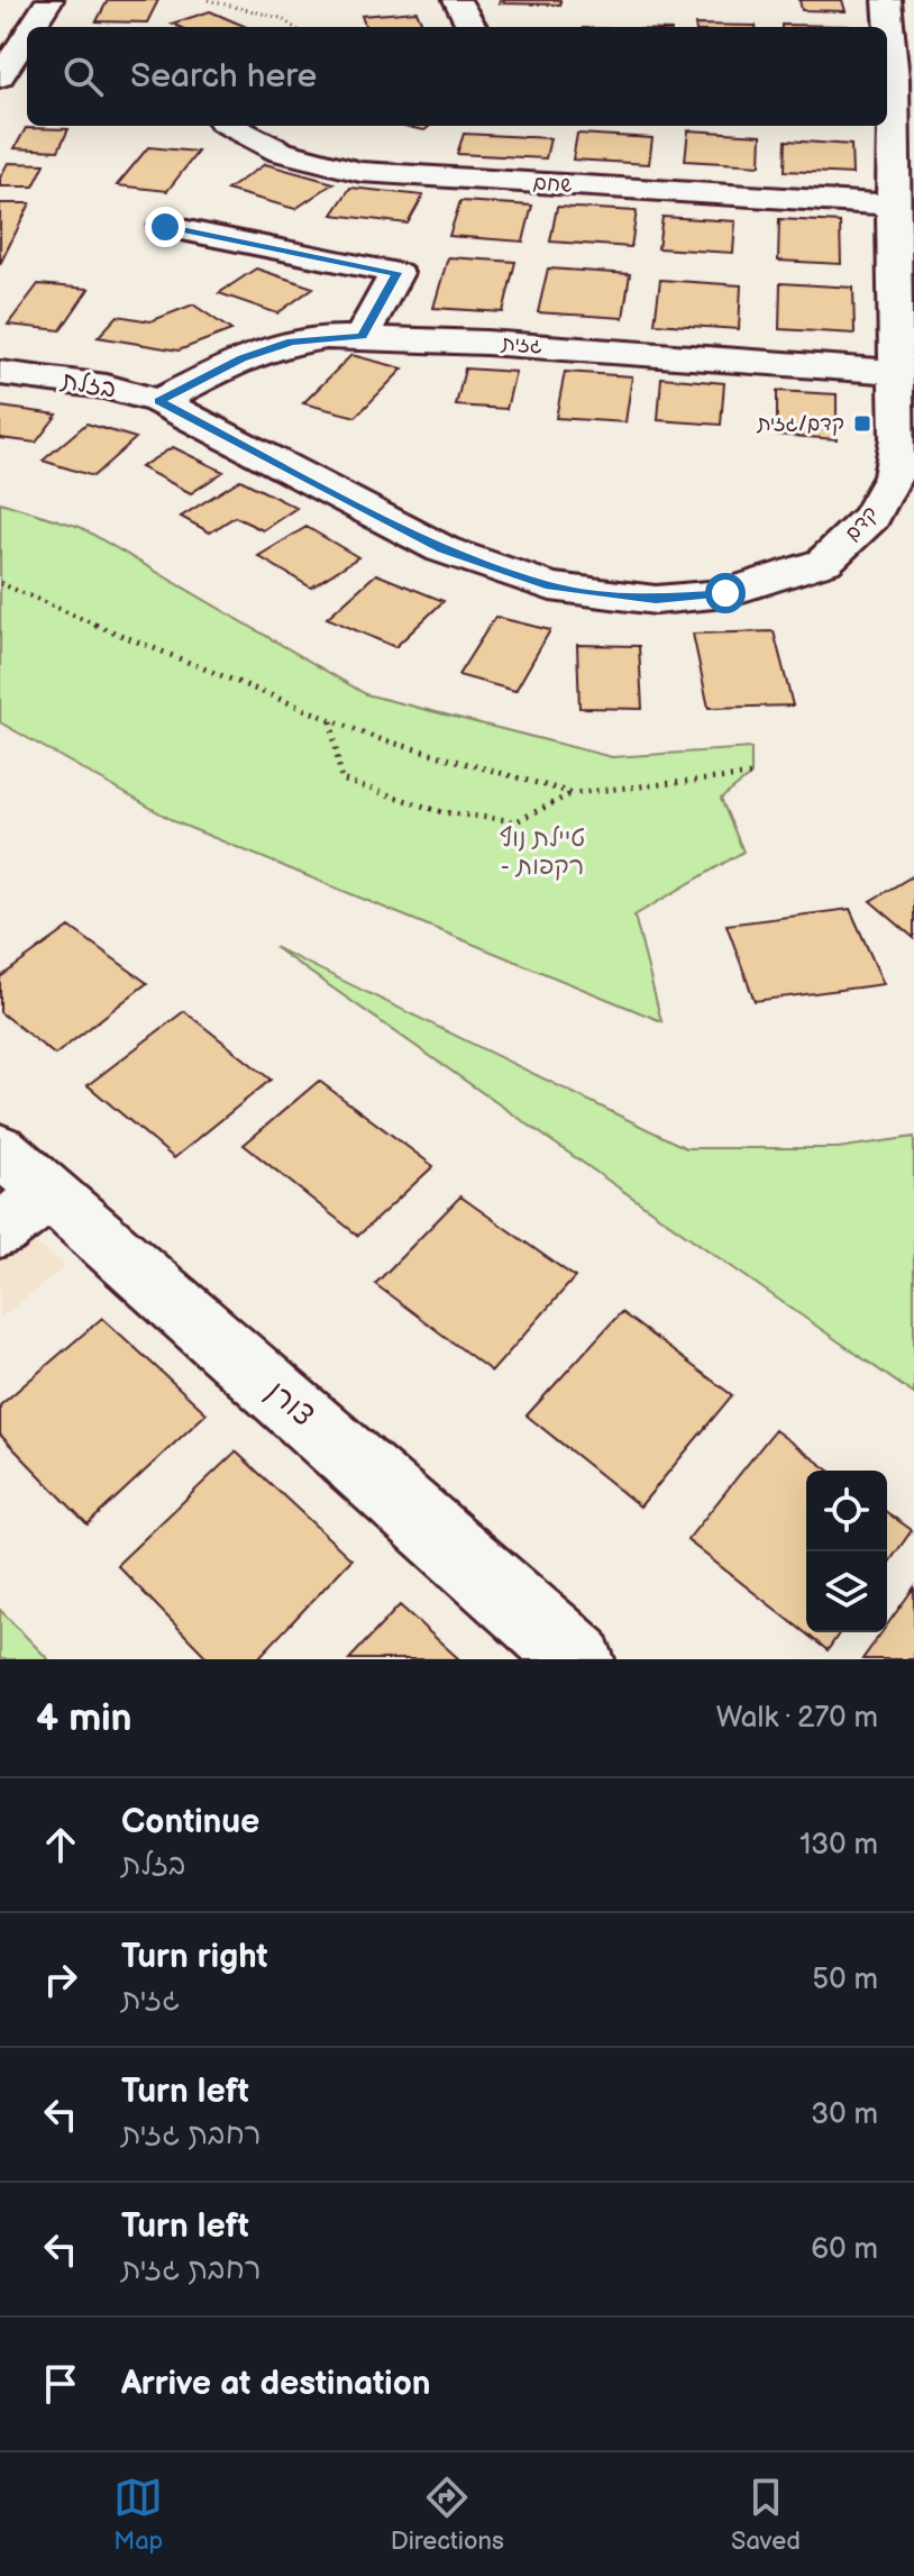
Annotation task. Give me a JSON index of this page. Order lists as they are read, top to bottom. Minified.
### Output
{"streets":{"street":["שחם","גזית","בזלת","קדם","צורן"]},"crossings":[["שחם","קדם"],["גזית","בזלת"],["גזית","קדם"],["בזלת","קדם"]],"parks":["טיילת נוף - רקפות"],"places":{"transit":["קדם/גזית"]},"page":{"search":"Search here","heading":["4 min","Walk · 270 m"],"list":[["Continue","בזלת","130 m"],["Turn right","גזית","50 m"],["Turn left","רחבת גזית","30 m"],["Turn left","רחבת גזית","60 m"],"Arrive at destination"],"nav":["Map","Directions","Saved"]}}
